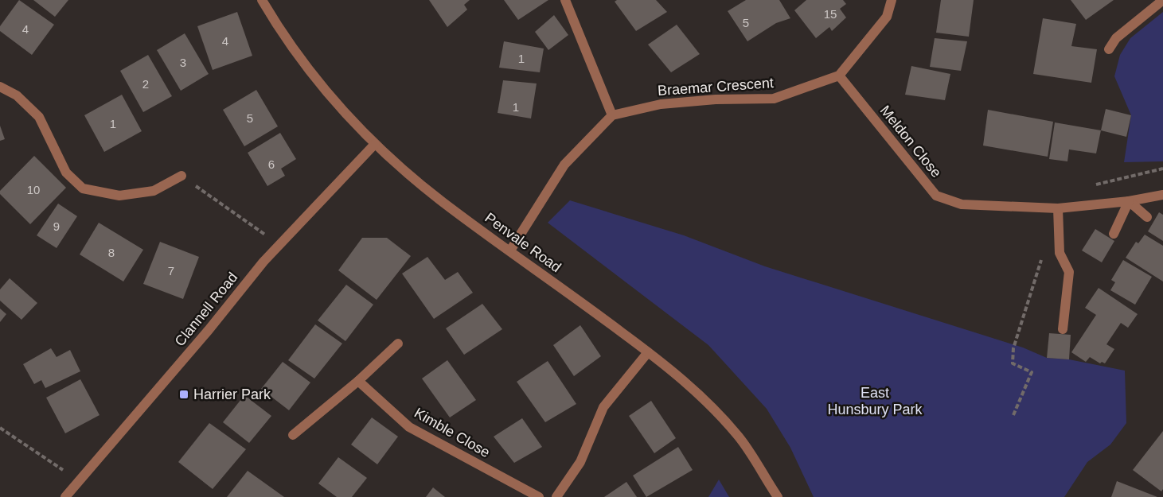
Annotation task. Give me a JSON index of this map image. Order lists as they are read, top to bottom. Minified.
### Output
{"streets":{"street":["Braemar Crescent","Meldon Close","Penvale Road","Clannell Road","Kimble Close"]},"crossings":[["Braemar Crescent","Meldon Close"],["Penvale Road","Clannell Road"]],"parks":["East Hunsbury Park"],"places":{"transit":["Harrier Park"]},"house_numbers":["15","5","4","4","1","3","2","1","5","1","6","10","9","8","7"]}
